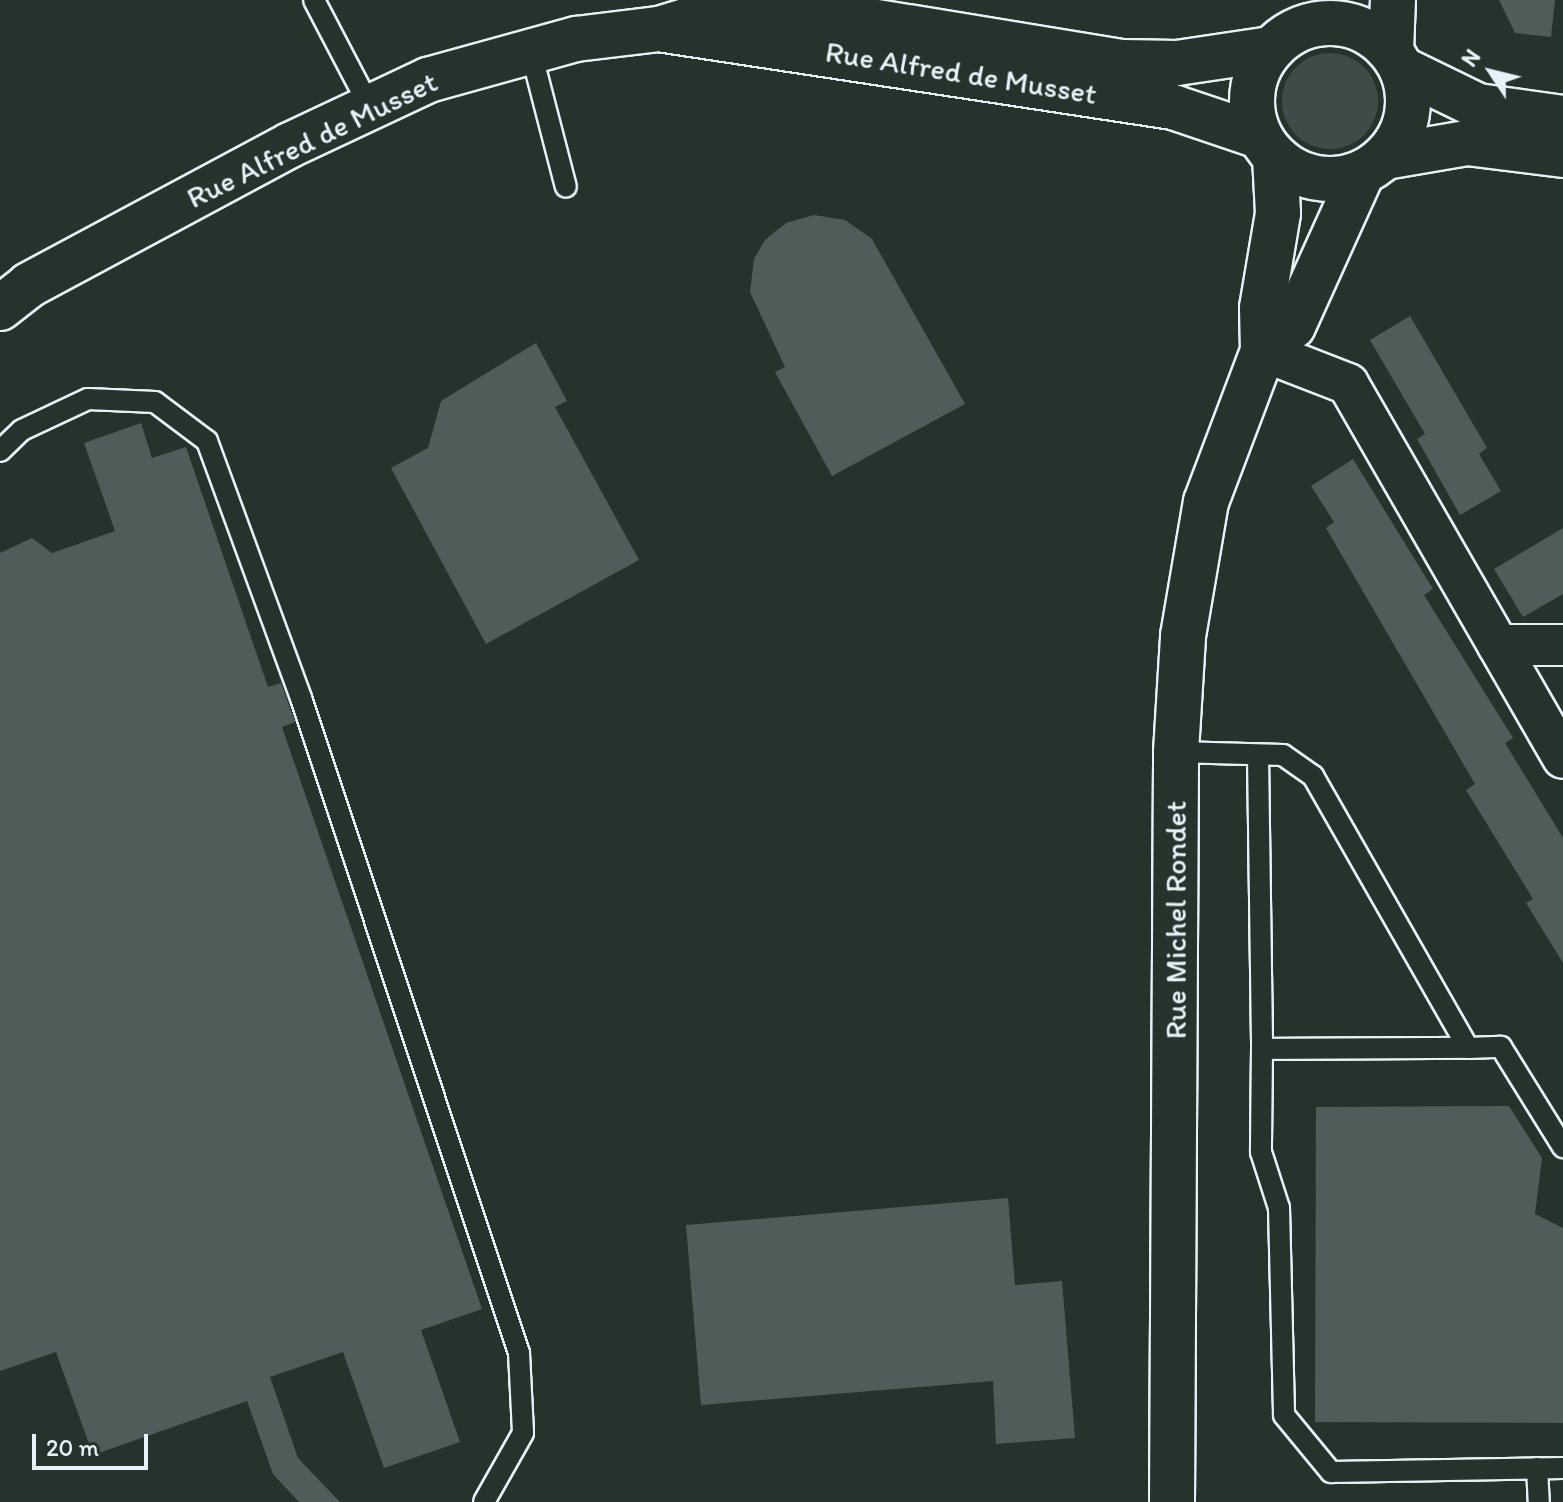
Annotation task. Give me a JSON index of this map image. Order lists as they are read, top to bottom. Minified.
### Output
{"streets":{"main road":["Rue Alfred de Musset","Rue Michel Rondet"]},"crossings":[["Rue Alfred de Musset","Rue Michel Rondet"]],"scale_bar":"20 m","north":"top left"}
